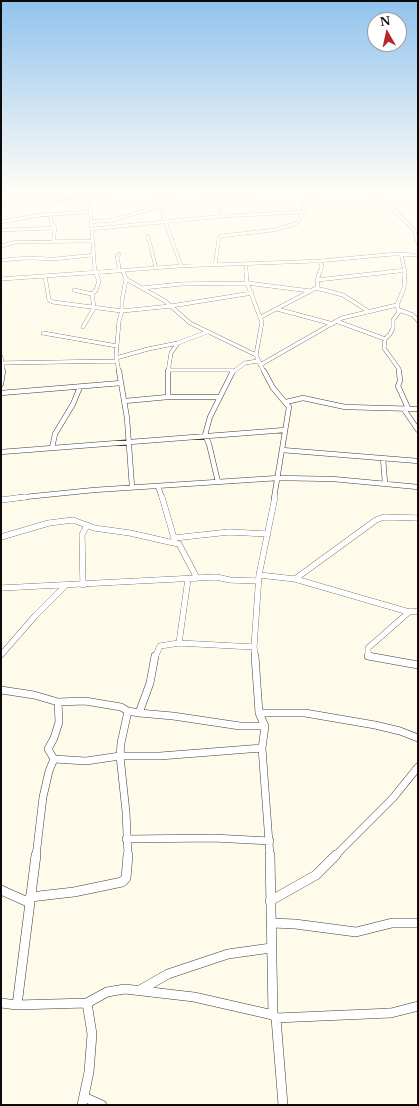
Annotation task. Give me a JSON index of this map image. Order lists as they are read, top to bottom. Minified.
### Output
{"north":"top"}
